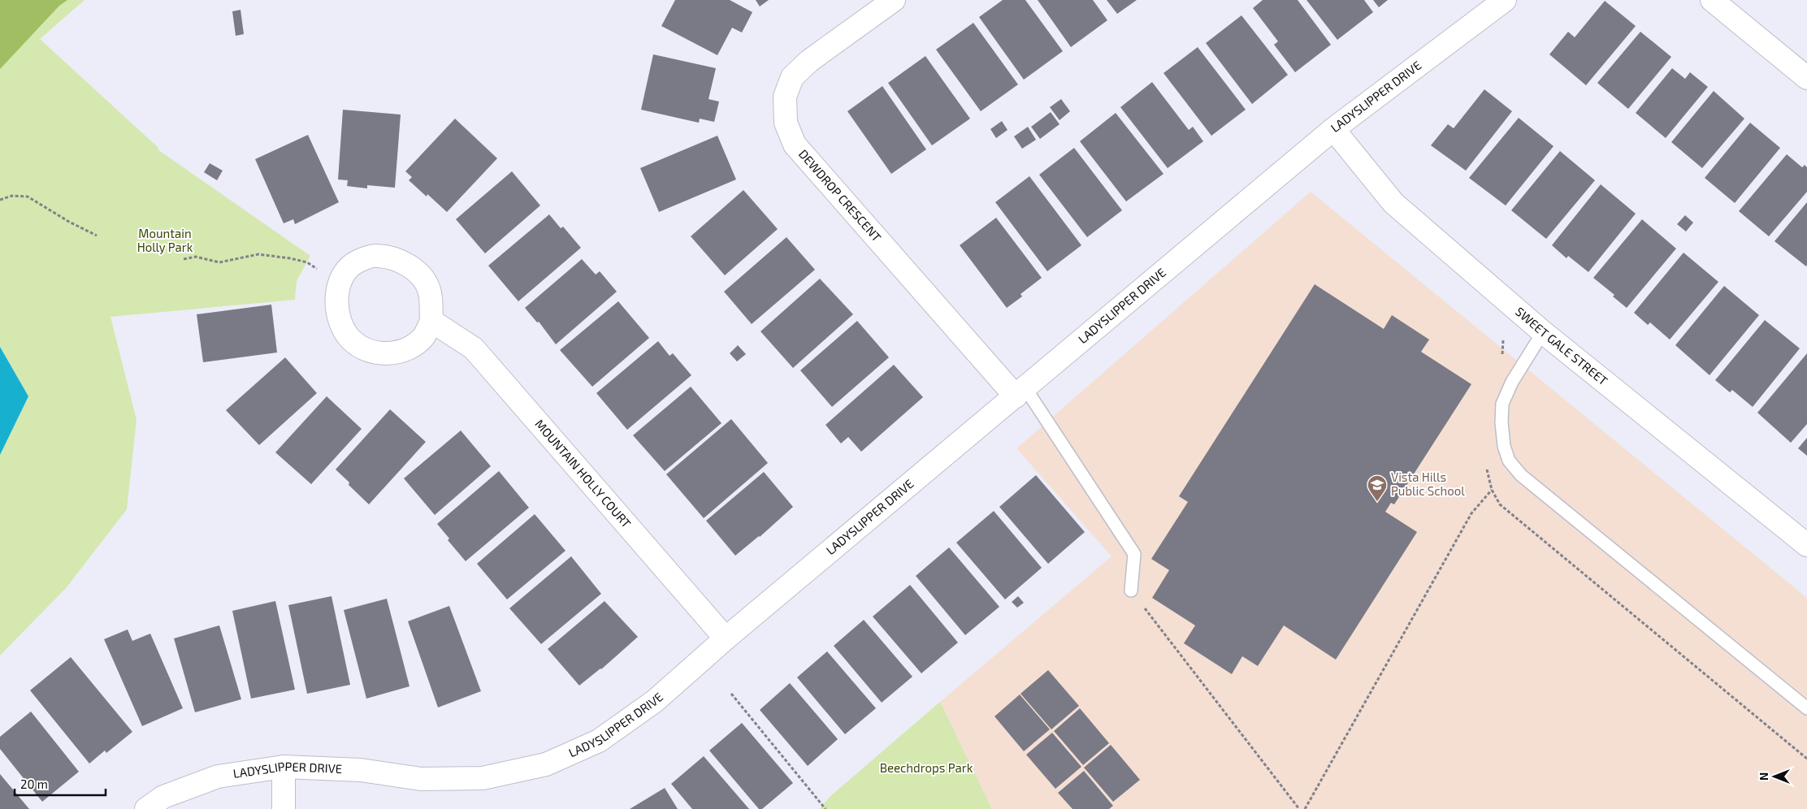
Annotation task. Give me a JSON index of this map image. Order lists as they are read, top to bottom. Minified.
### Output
{"streets":{"street":["LADYSLIPPER DRIVE","DEWDROP CRESCENT","SWEET GALE STREET","MOUNTAIN HOLLY COURT"]},"crossings":[["LADYSLIPPER DRIVE","DEWDROP CRESCENT"],["LADYSLIPPER DRIVE","SWEET GALE STREET"],["LADYSLIPPER DRIVE","MOUNTAIN HOLLY COURT"]],"parks":["Mountain Holly Park","Beechdrops Park"],"places":{"school or university":["Vista Hills Public School"]},"scale_bar":"20 m","north":"left"}
